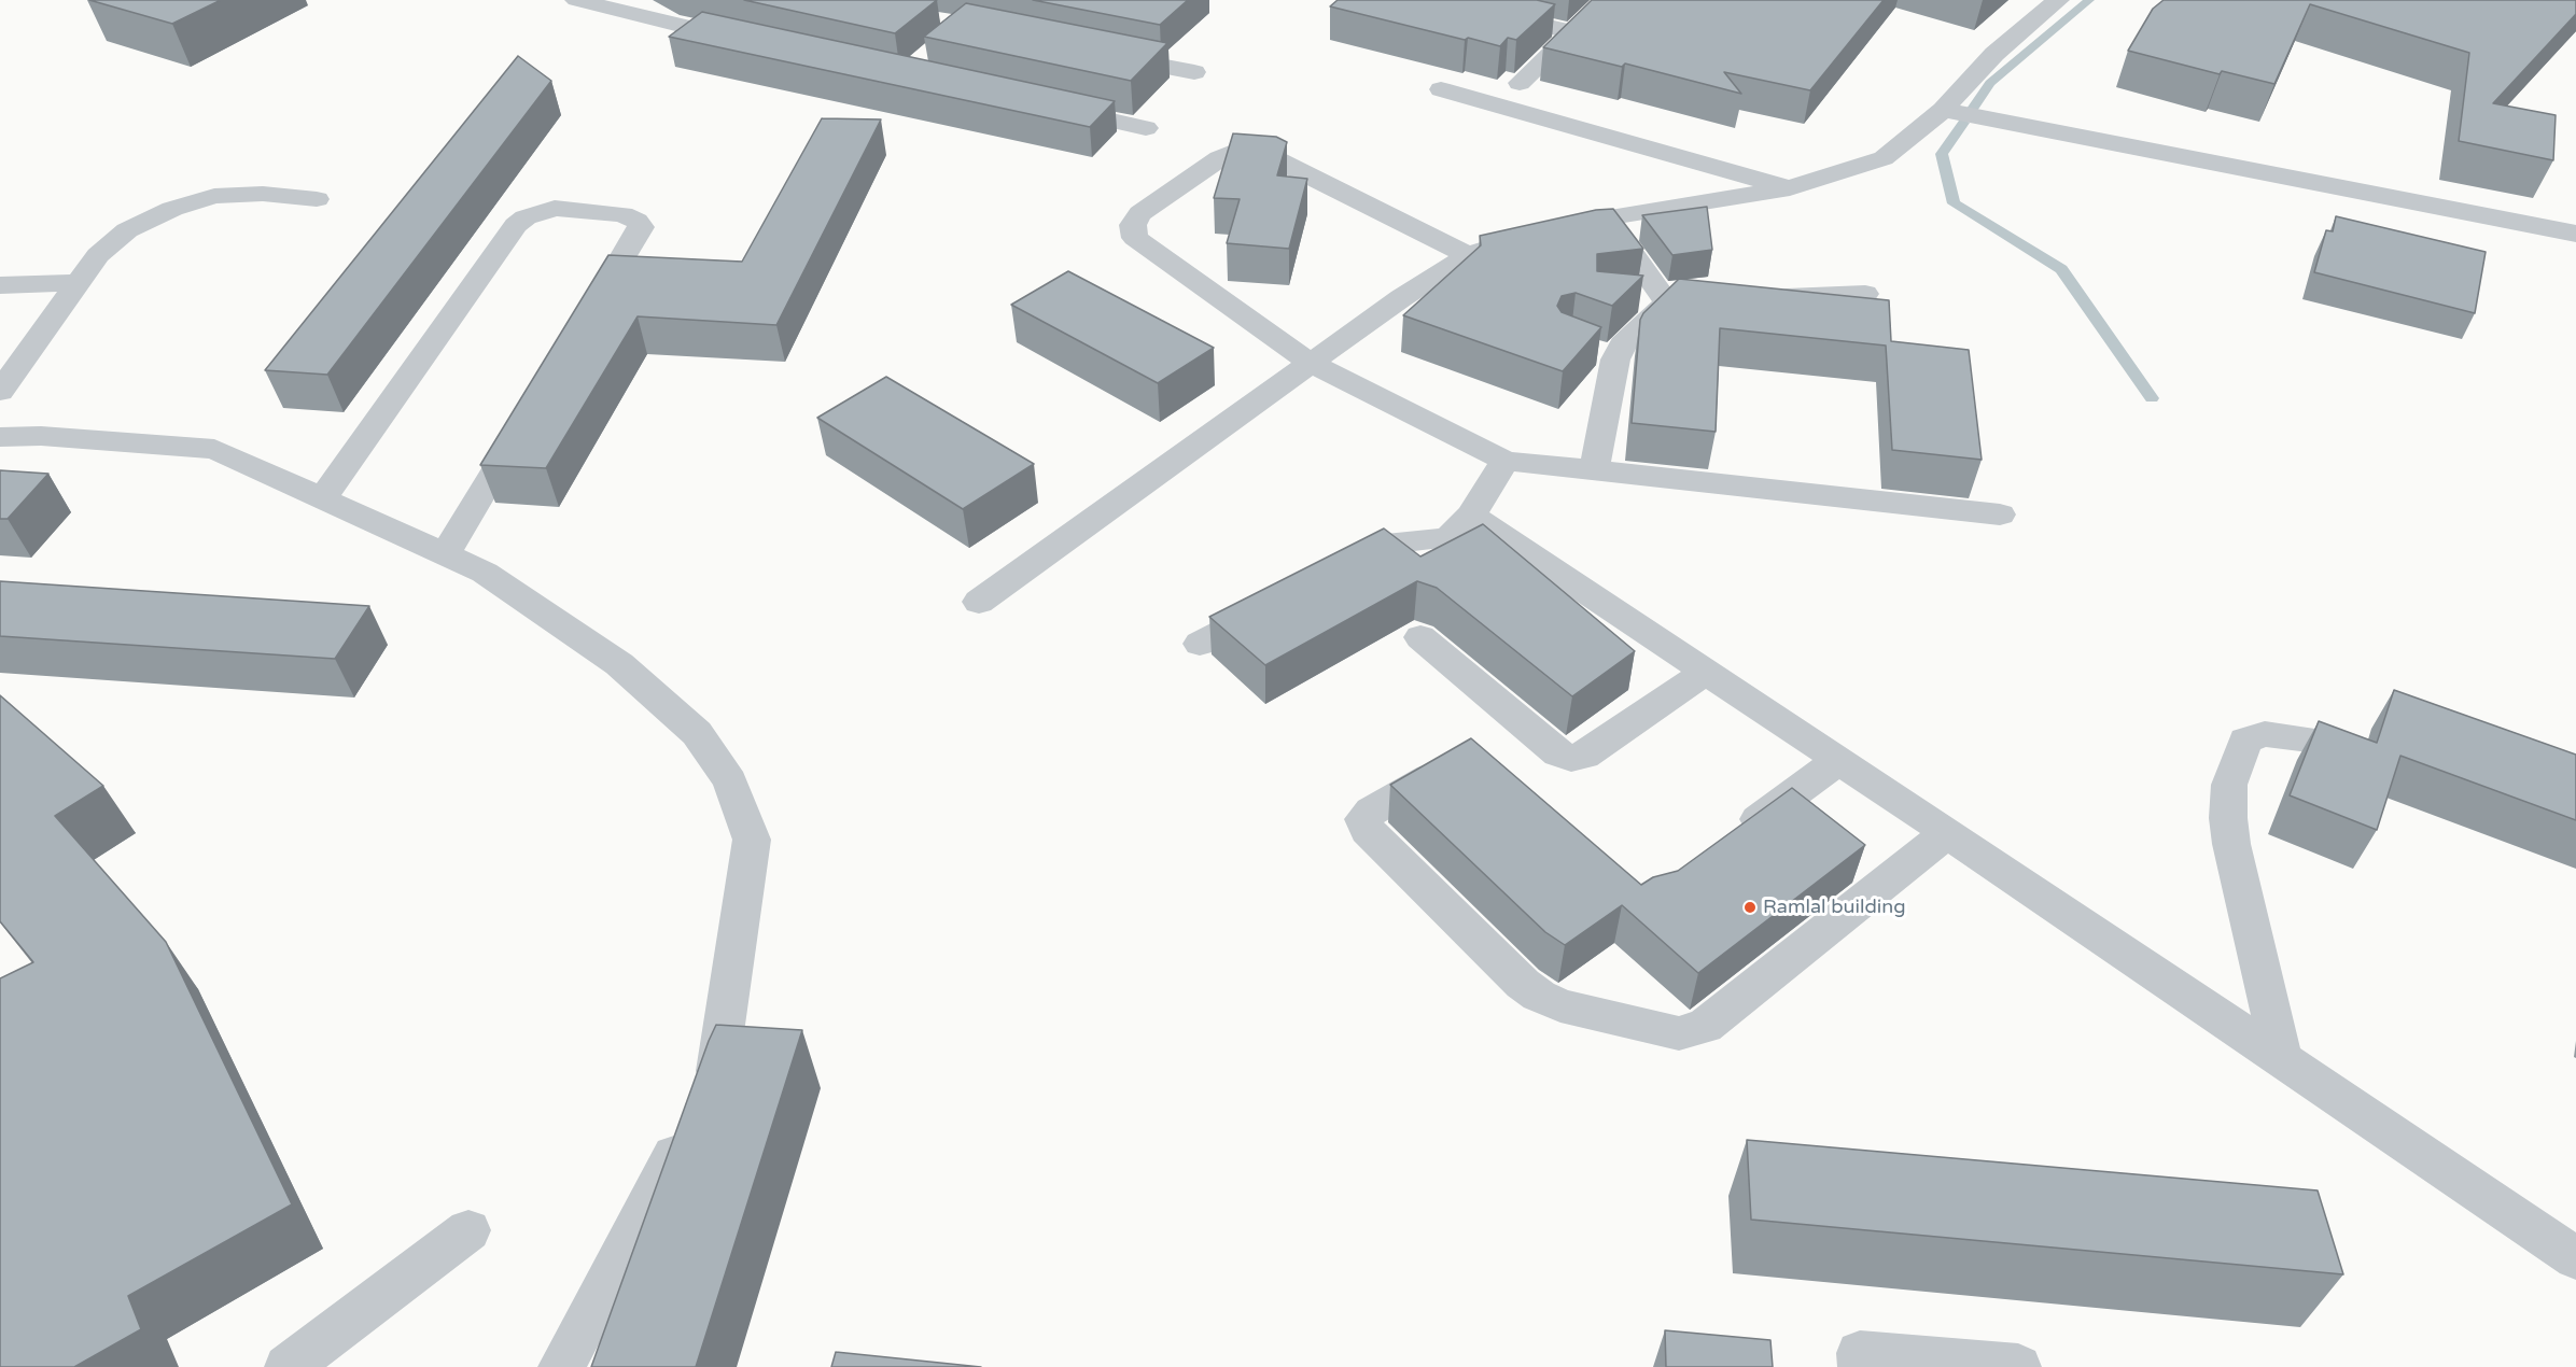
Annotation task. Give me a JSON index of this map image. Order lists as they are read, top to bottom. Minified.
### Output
{"places":["Ramlal building"]}
